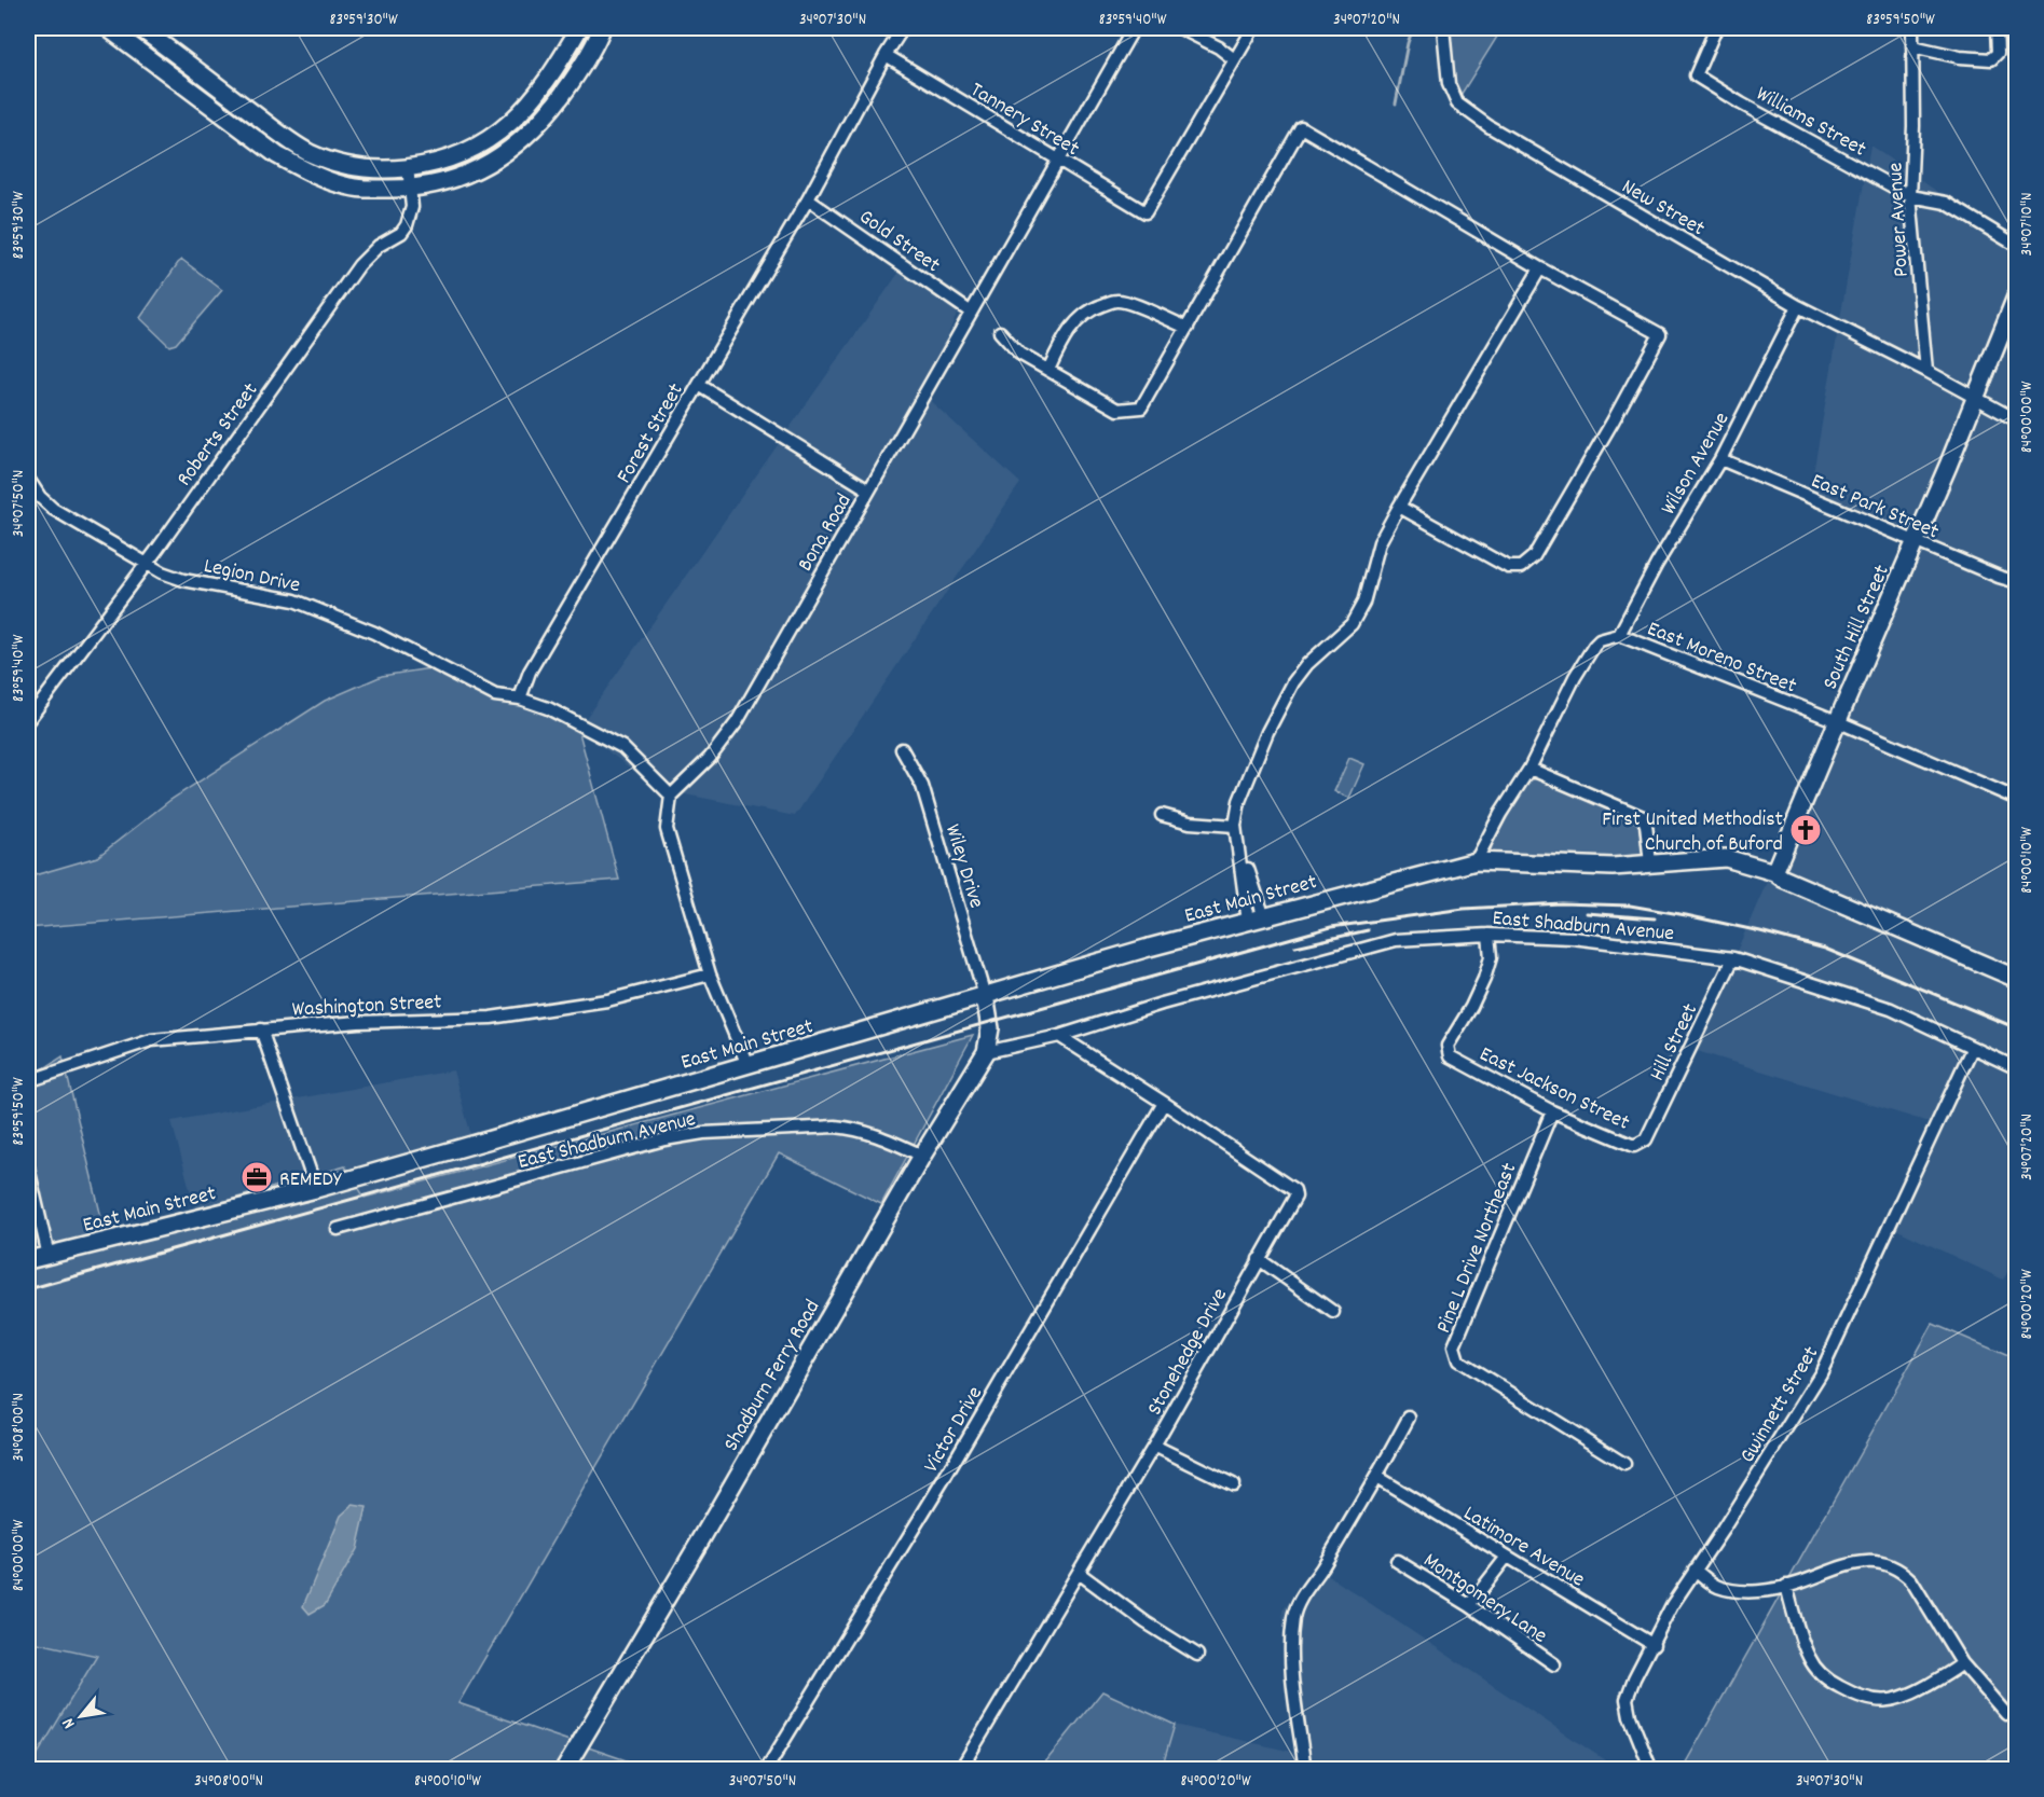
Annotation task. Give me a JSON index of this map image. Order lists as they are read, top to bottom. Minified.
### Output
{"streets":{"street":["Tannery Street","Williams Street","New Street","Power Avenue","Gold Street","Forest Street","Roberts Street","Wilson Avenue","East Park Street","Bona Road","Legion Drive","South Hill Street","East Moreno Street","Wiley Drive","East Main Street","East Shadburn Avenue","Washington Street","Hill Street","East Jackson Street","Pine L Drive Northeast","Stonehedge Drive","Shadburn Ferry Road","Gwinnett Street","Victor Drive","Latimore Avenue","Montgomery Lane"]},"crossings":[["Tannery Street","Forest Street"],["Tannery Street","Bona Road"],["Williams Street","Power Avenue"],["New Street","Power Avenue"],["New Street","Wilson Avenue"],["Gold Street","Forest Street"],["Gold Street","Bona Road"],["Forest Street","Legion Drive"],["Roberts Street","Legion Drive"],["Wilson Avenue","East Park Street"],["Wilson Avenue","East Moreno Street"],["East Park Street","South Hill Street"],["South Hill Street","East Moreno Street"],["South Hill Street","East Main Street"],["Wiley Drive","East Main Street"],["Wiley Drive","Shadburn Ferry Road"],["East Main Street","Shadburn Ferry Road"],["East Shadburn Avenue","Hill Street"],["East Shadburn Avenue","East Jackson Street"],["East Shadburn Avenue","Stonehedge Drive"],["East Shadburn Avenue","Shadburn Ferry Road"],["East Shadburn Avenue","Gwinnett Street"],["Hill Street","East Jackson Street"],["East Jackson Street","Pine L Drive Northeast"],["Stonehedge Drive","Victor Drive"],["Gwinnett Street","Latimore Avenue"]],"places":{"church":["First United Methodist Church of Buford"],"office":["REMEDY"]},"north":"bottom left","coordinates":["83°59'30\"W","34°07'30\"N","83°59'40\"W","34°07'20\"N","83°59'50\"W","34°07'10\"N","84°00'00\"W","34°07'50\"N","84°00'10\"W","84°00'20\"W","34°08'00\"N"]}
